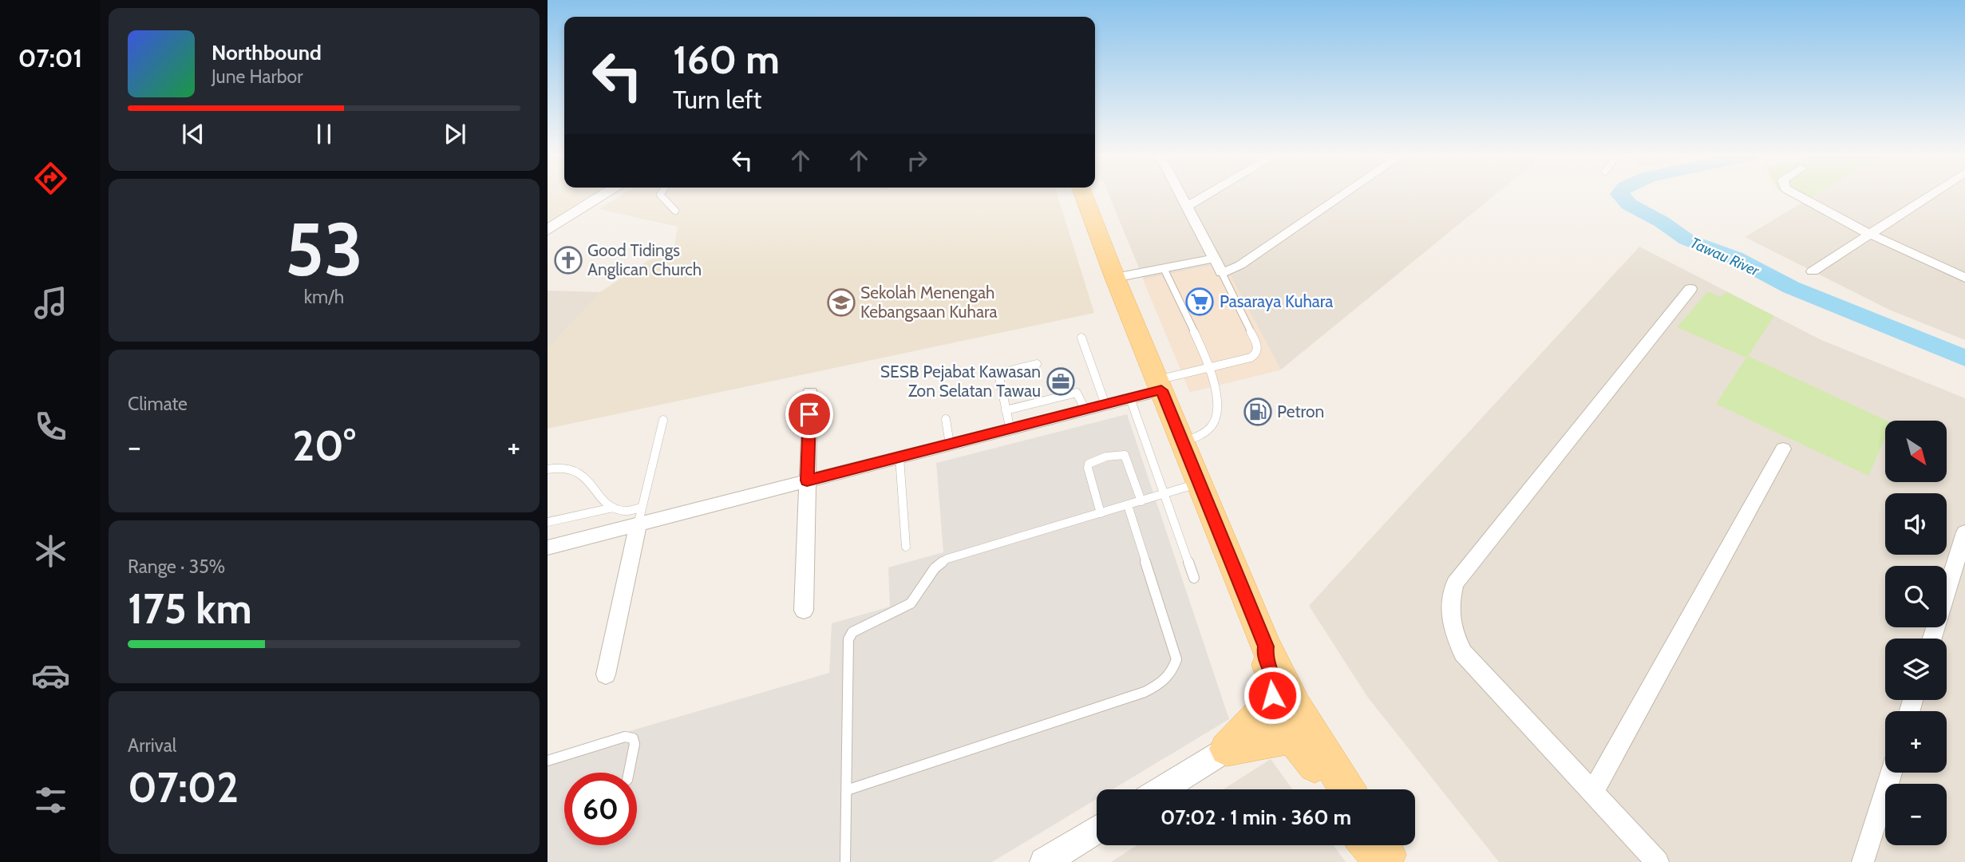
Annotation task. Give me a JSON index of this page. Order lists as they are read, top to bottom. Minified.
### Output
{"water":["Tawau River"],"places":{"church":["Good Tidings Anglican Church"],"supermarket":["Pasaraya Kuhara"],"school or university":["Sekolah Menengah Kebangsaan Kuhara"],"office":["SESB Pejabat Kawasan Zon Selatan Tawau"],"fuel station":["Petron"]},"north":"bottom right","page":{"tabs":"07:01","turn":["160 m","Turn left"],"song":["Northbound","June Harbor"],"tile":[["53","km/h"],"Climate",["Range · 35%","175 km"],["Arrival","07:02"]],"map_buttons":["+","−"],"heat":["−","20°","+"],"limit":"60","trip":"07:02 · 1 min · 360 m"}}
